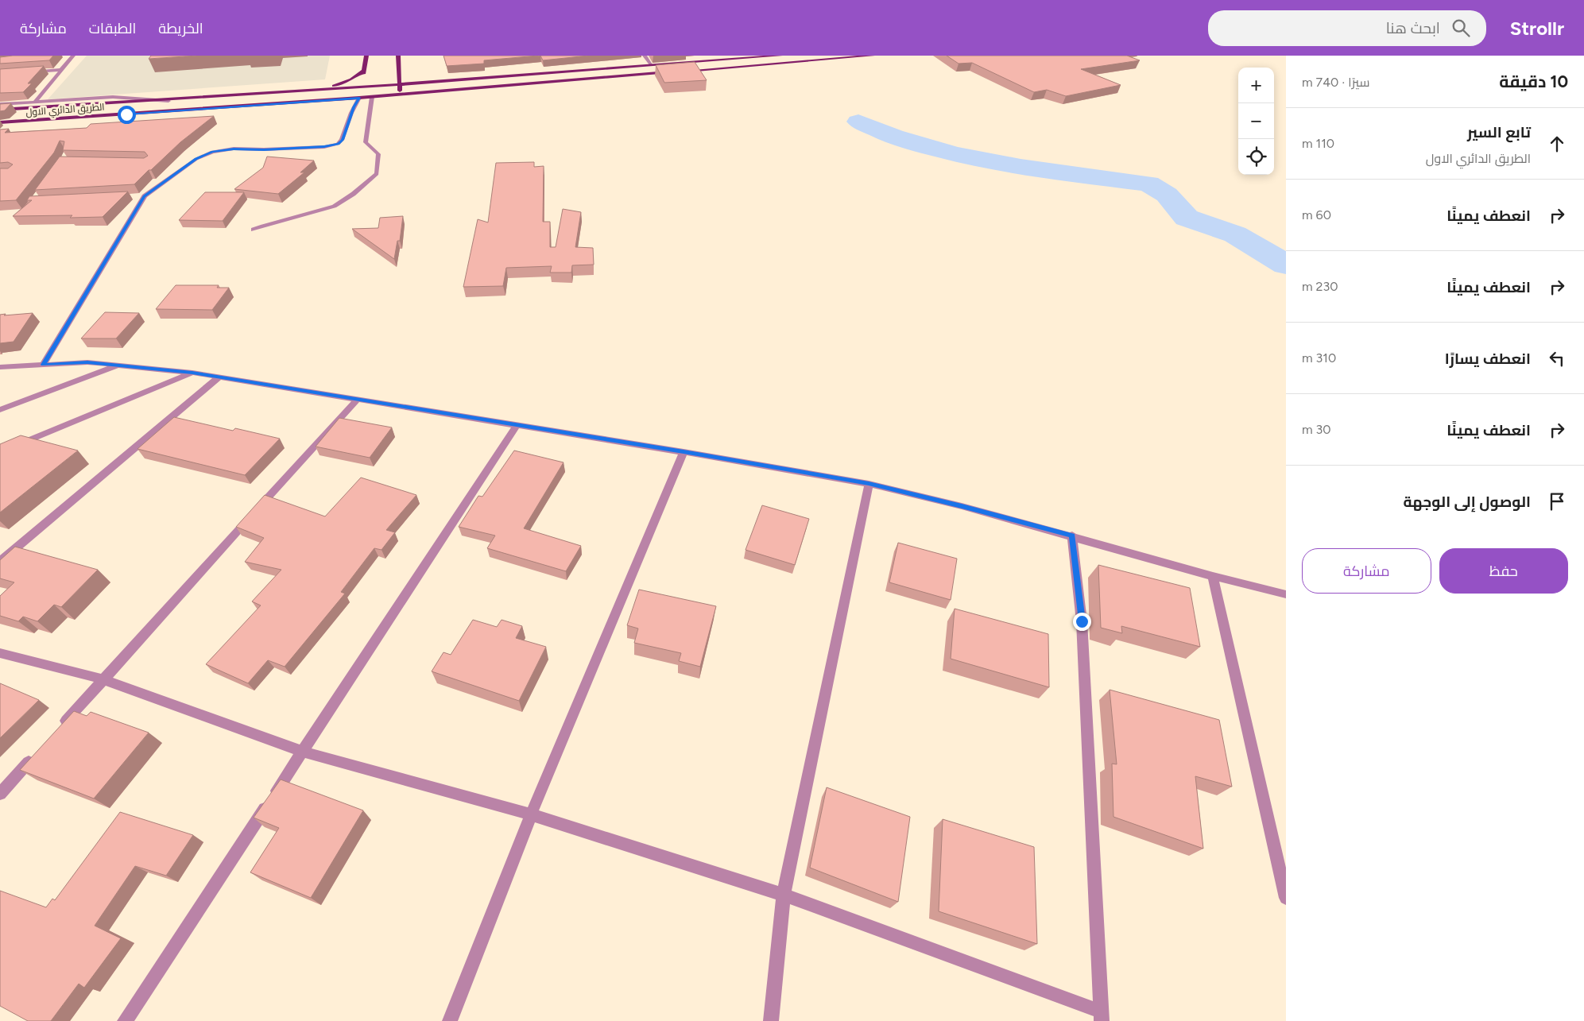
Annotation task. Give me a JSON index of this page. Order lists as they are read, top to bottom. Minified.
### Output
{"streets":{"main road":["الطريق الدائري الاول"]},"page":{"header":"Strollr","search":"ابحث هنا","nav":["الخريطة","الطبقات","مشاركة"],"heading":["10 دقيقة","سيرًا · 740 m"],"map_buttons":["+","−"],"list":[["تابع السير","الطريق الدائري الاول","110 m"],["انعطف يمينًا","60 m"],["انعطف يمينًا","230 m"],["انعطف يسارًا","310 m"],["انعطف يمينًا","30 m"],"الوصول إلى الوجهة"],"buttons":["حفظ","مشاركة"]}}
